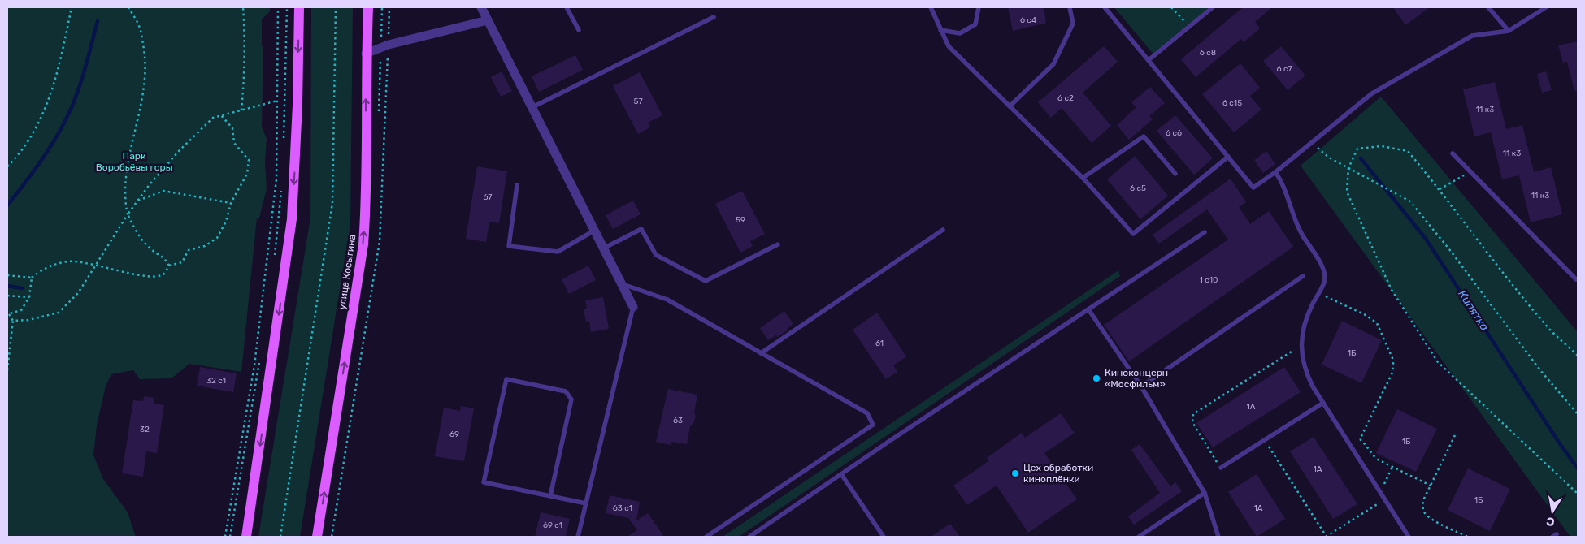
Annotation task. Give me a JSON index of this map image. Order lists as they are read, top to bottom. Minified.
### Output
{"streets":{"main road":["улица Косыгина"]},"water":["Кипятка"],"parks":["Парк Воробьёвы горы"],"places":["Киноконцерн «Мосфильм»","Цех обработки киноплёнки"],"house_numbers":["6 с4","6 с8","6 с7","6 с2","57","6 с15","11 к3","6 с6","11 к3","6 с5","11 к3","67","59","1 с10","61","1Б","32 с1","1А","63","32","69","1Б","1А","1Б","63 с1","1А","69 с1"],"north":"bottom"}
